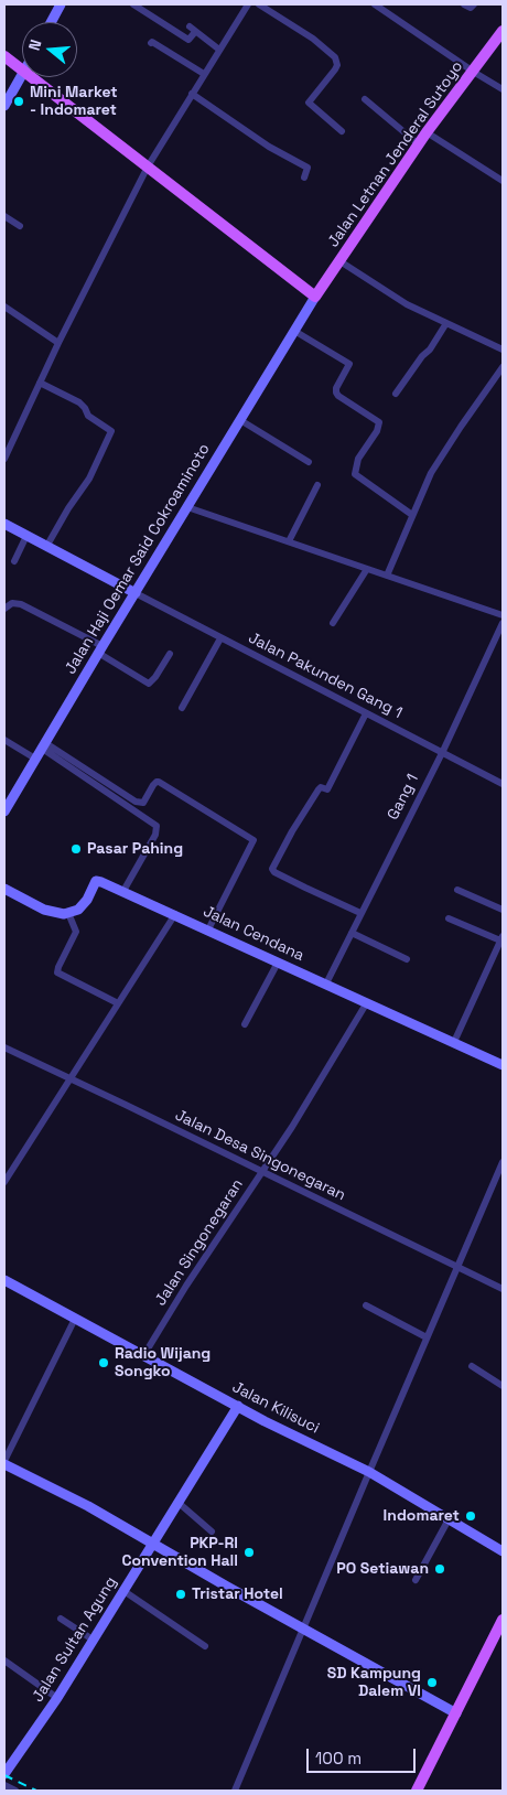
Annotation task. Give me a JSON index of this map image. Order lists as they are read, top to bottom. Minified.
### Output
{"streets":{"main road":["Jalan Letnan Jenderal Sutoyo"],"street":["Jalan Haji Oemar Said Cokroaminoto","Jalan Pakunden Gang 1","Gang 1","Jalan Cendana","Jalan Desa Singonegaran","Jalan Singonegaran","Jalan Kilisuci","Jalan Sultan Agung"]},"crossings":[["Jalan Letnan Jenderal Sutoyo","Jalan Haji Oemar Said Cokroaminoto"],["Jalan Haji Oemar Said Cokroaminoto","Jalan Pakunden Gang 1"],["Jalan Pakunden Gang 1","Gang 1"],["Gang 1","Jalan Cendana"],["Jalan Cendana","Jalan Singonegaran"],["Jalan Desa Singonegaran","Jalan Singonegaran"],["Jalan Singonegaran","Jalan Kilisuci"],["Jalan Kilisuci","Jalan Sultan Agung"]],"places":["Mini Market - Indomaret","Pasar Pahing","Radio Wijang Songko","Indomaret","PKP-RI Convention Hall","PO Setiawan","Tristar Hotel","SD Kampung Dalem VI"],"scale_bar":"100 m","north":"left"}
